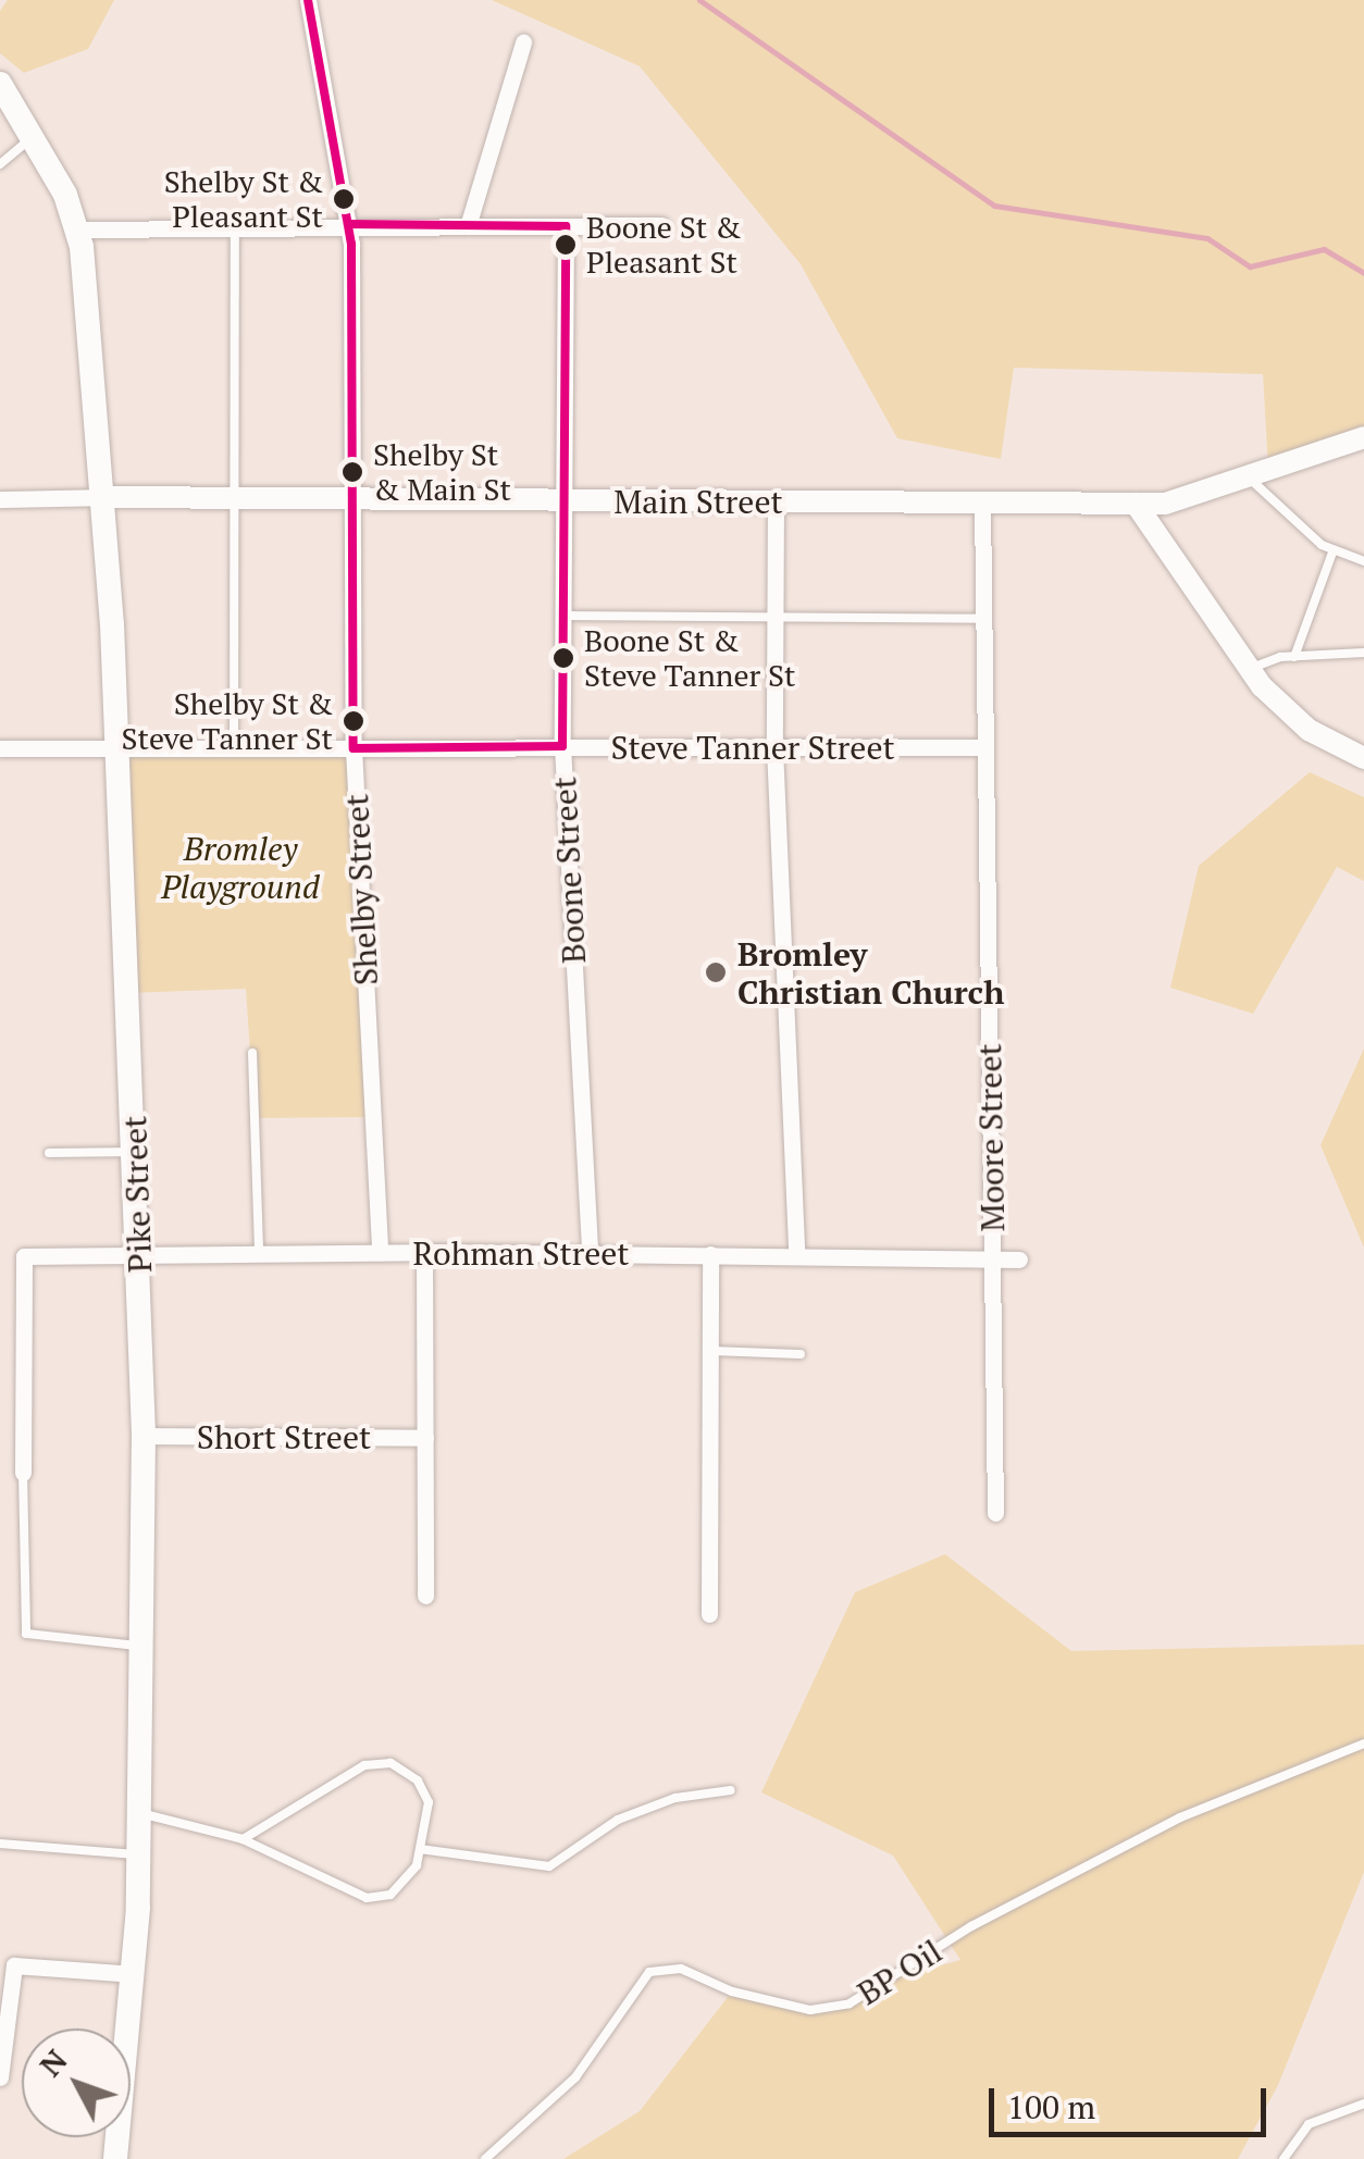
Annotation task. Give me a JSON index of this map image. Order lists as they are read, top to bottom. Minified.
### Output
{"streets":{"main road":["Pike Street"],"street":["Main Street","Steve Tanner Street","Boone Street","Shelby Street","Moore Street","Rohman Street","Short Street"],"lane":["BP Oil"]},"crossings":[["Main Street","Boone Street"],["Main Street","Shelby Street"],["Main Street","Moore Street"],["Main Street","Pike Street"],["Steve Tanner Street","Boone Street"],["Steve Tanner Street","Shelby Street"],["Steve Tanner Street","Moore Street"],["Steve Tanner Street","Pike Street"],["Boone Street","Rohman Street"],["Shelby Street","Rohman Street"],["Moore Street","Rohman Street"],["Pike Street","Rohman Street"],["Pike Street","Short Street"]],"parks":["Bromley Playground"],"places":["Shelby St & Pleasant St","Boone St & Pleasant St","Shelby St & Main St","Boone St & Steve Tanner St","Shelby St & Steve Tanner St","Bromley Christian Church"],"scale_bar":"100 m","north":"top left"}
